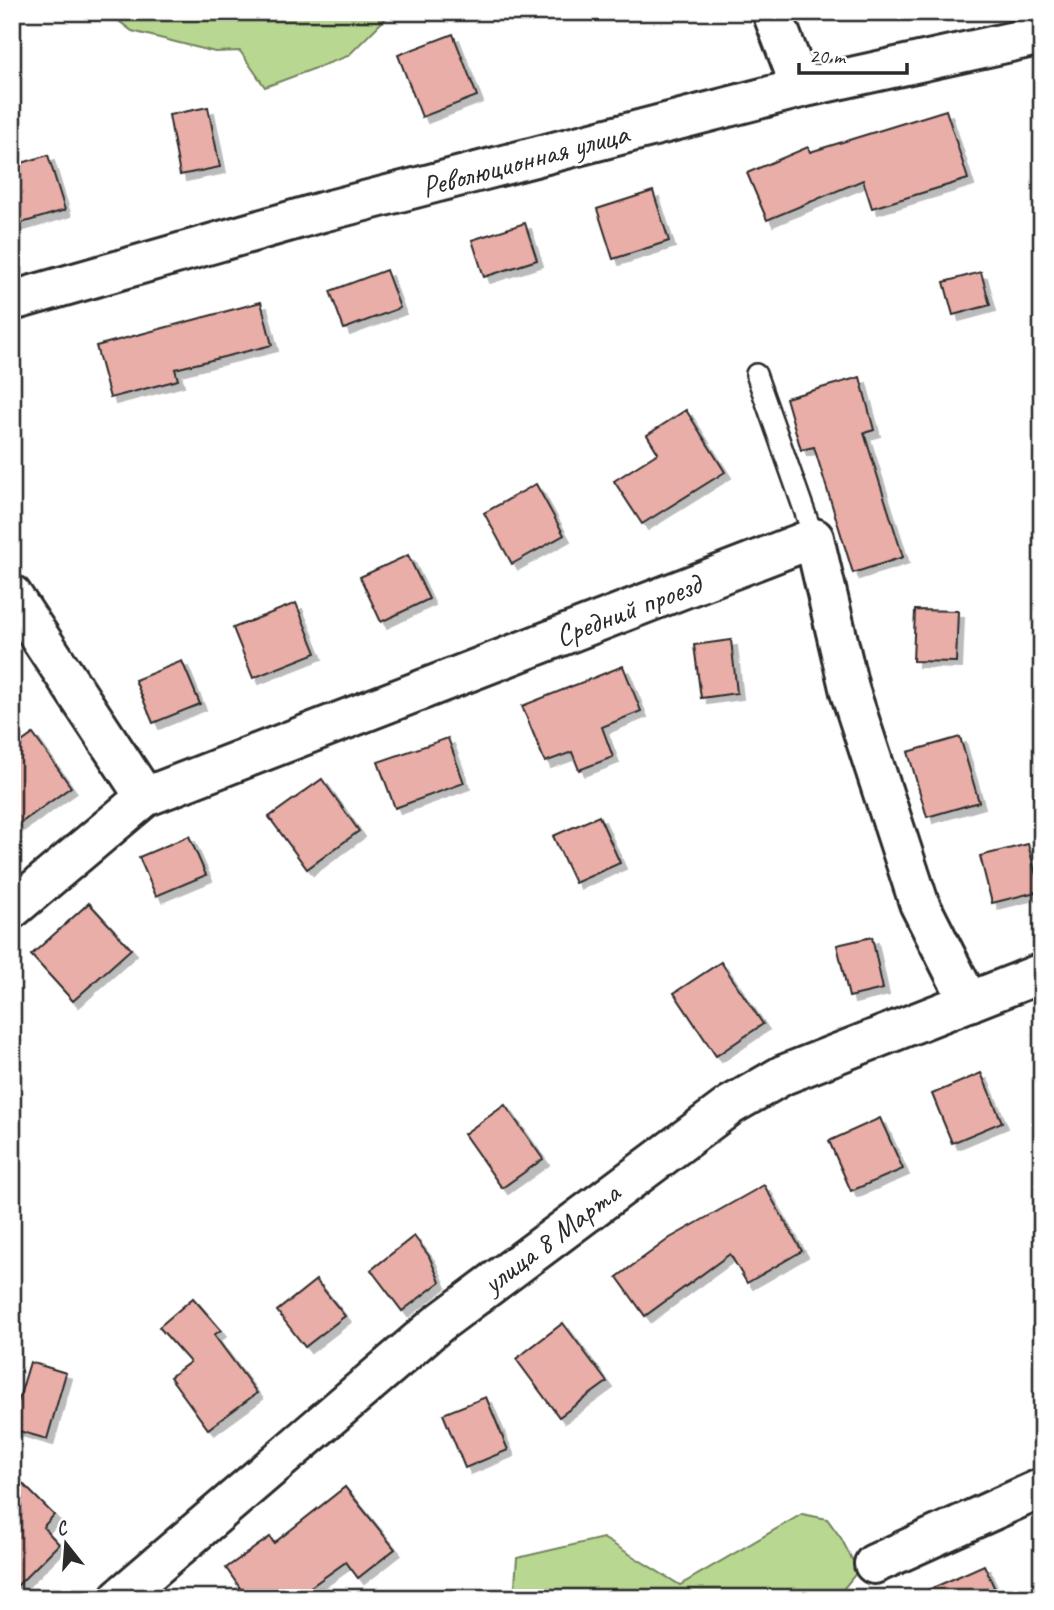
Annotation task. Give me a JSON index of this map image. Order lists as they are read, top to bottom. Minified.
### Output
{"streets":{"street":["Революционная улица","Средний проезд","улица 8 Марта"]},"scale_bar":"20 m","north":"top"}
